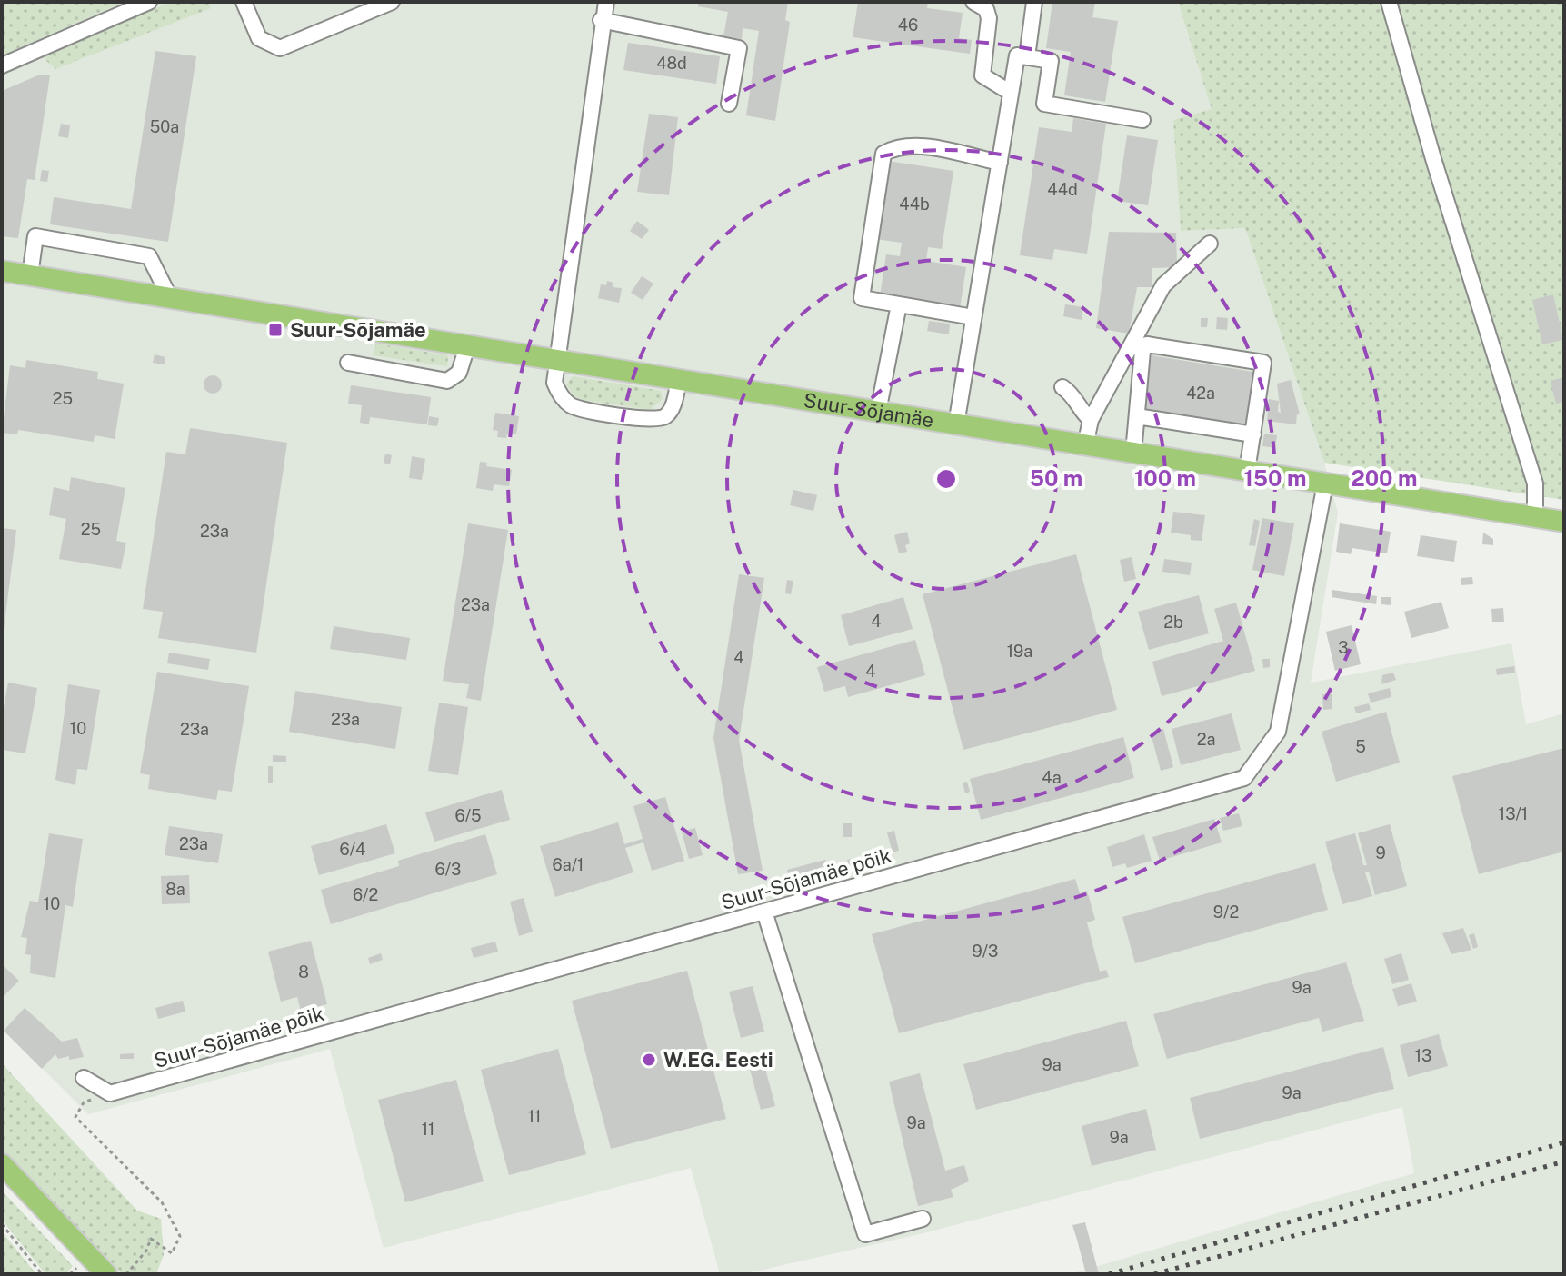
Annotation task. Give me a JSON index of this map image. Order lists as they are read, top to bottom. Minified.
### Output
{"streets":{"main road":["Suur-Sõjamäe"],"street":["Suur-Sõjamäe põik"]},"crossings":[["Suur-Sõjamäe","Suur-Sõjamäe põik"]],"places":{"transit":["Suur-Sõjamäe"],"other":["W.EG. Eesti"]},"house_numbers":["46","48d","50a","44d","44b","42a","25","25","23a","23a","4","2b","3","19a","4","4","23a","10","23a","2a","5","4a","13/1","6/5","23a","6/4","9","6a/1","6/3","8a","6/2","10","9/2","9/3","8","9a","13","9a","9a","11","9a","11","9a"],"rings":["50 m","100 m","150 m","200 m"]}
